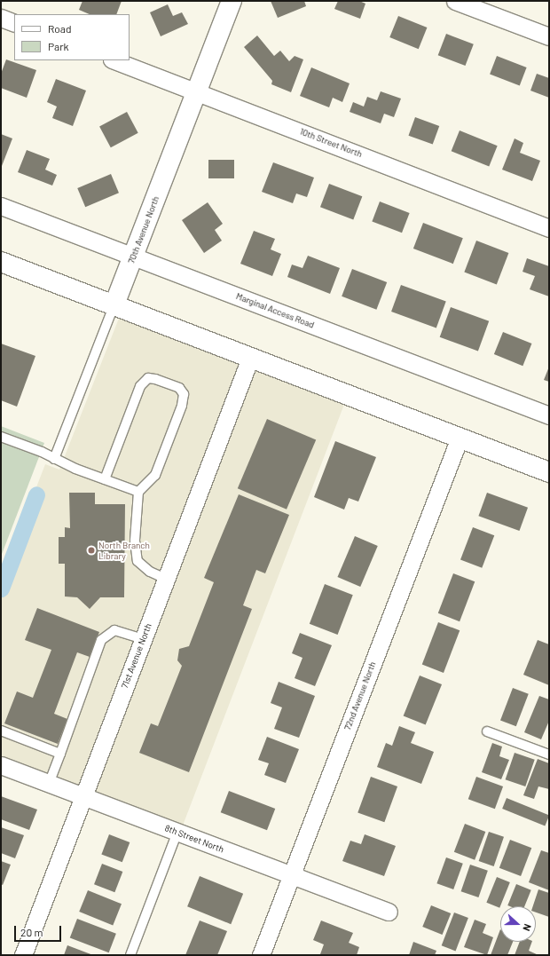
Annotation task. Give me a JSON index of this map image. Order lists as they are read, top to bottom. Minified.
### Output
{"streets":{"main road":["70th Avenue North"],"street":["10th Street North","Marginal Access Road","71st Avenue North","72nd Avenue North","8th Street North"]},"crossings":[["10th Street North","70th Avenue North"],["70th Avenue North","Marginal Access Road"],["71st Avenue North","8th Street North"],["72nd Avenue North","8th Street North"]],"places":["North Branch Library"],"legend":["Road","Park"],"scale_bar":"20 m","north":"right"}
